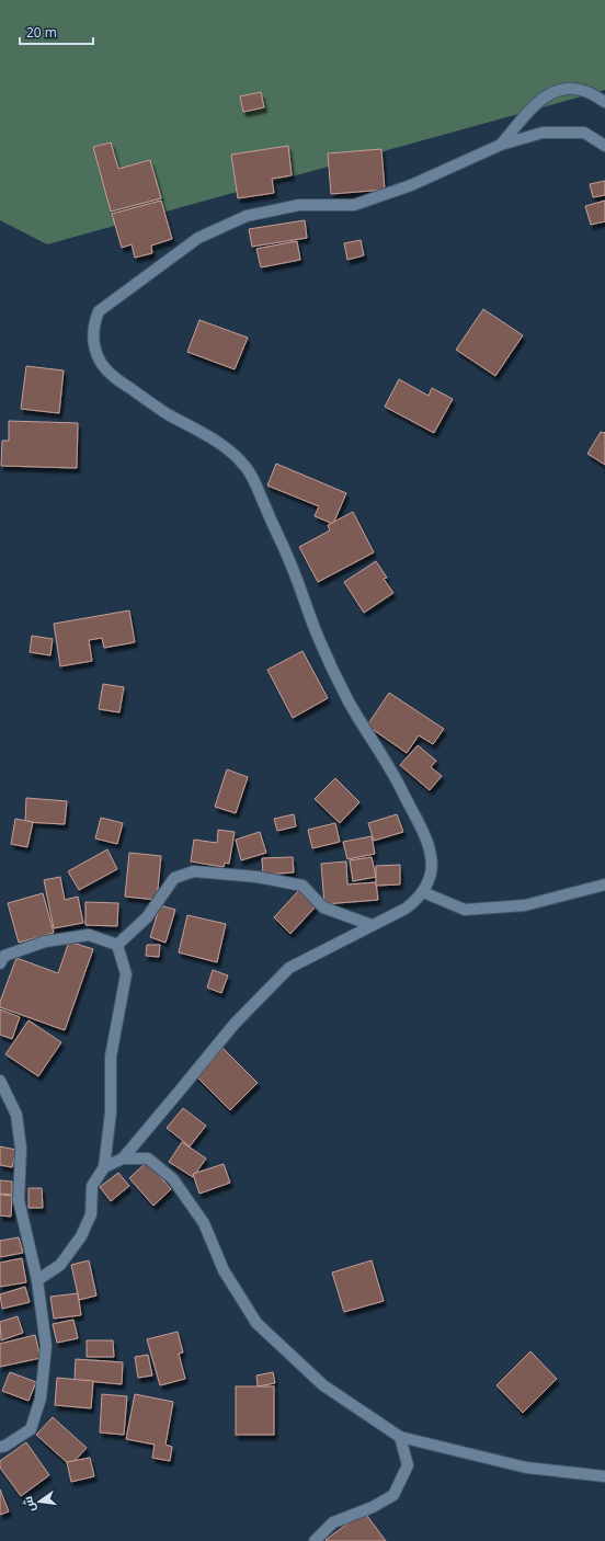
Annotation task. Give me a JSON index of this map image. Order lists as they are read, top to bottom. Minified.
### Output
{"scale_bar":"20 m","north":"left"}
